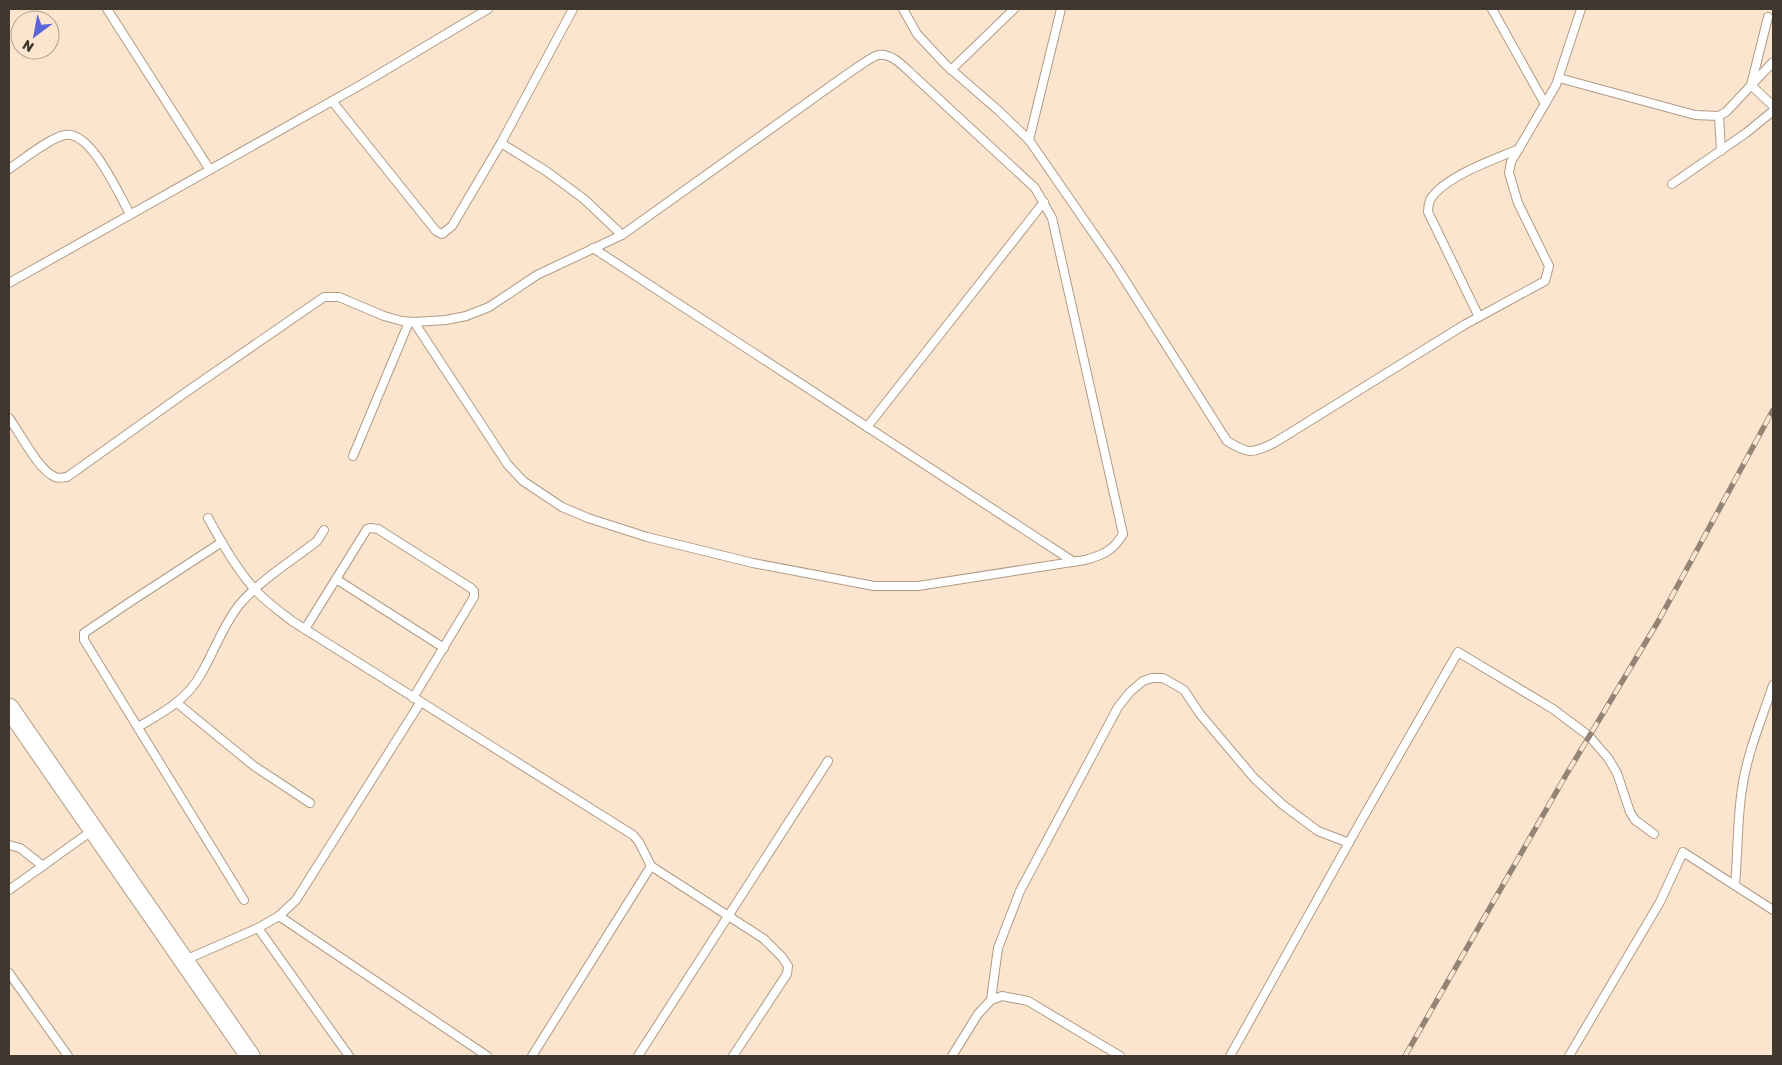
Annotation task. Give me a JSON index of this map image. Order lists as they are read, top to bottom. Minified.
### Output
{"north":"bottom left"}
